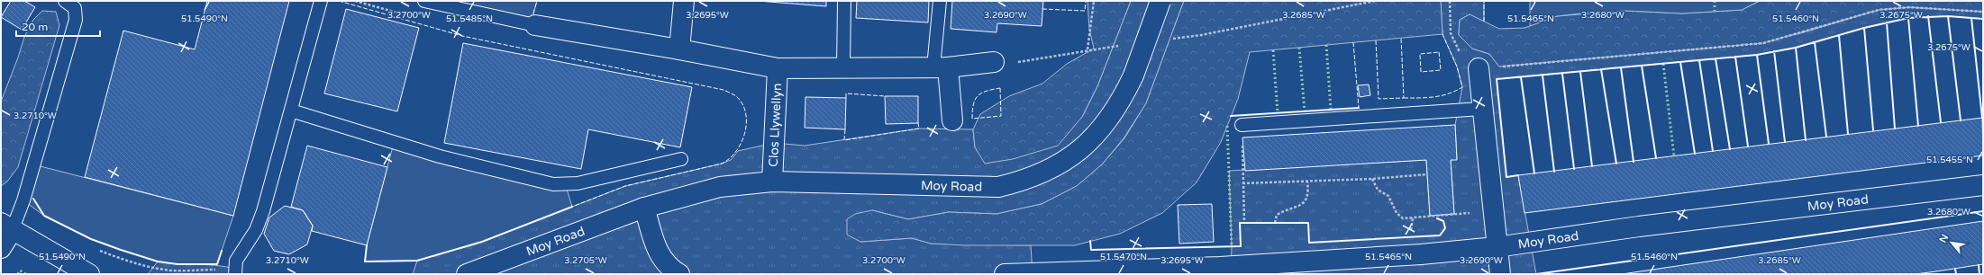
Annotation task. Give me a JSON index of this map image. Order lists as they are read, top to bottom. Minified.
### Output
{"streets":{"street":["Clos Llywellyn","Moy Road"]},"crossings":[["Clos Llywellyn","Moy Road"]],"scale_bar":"20 m","north":"top left","coordinates":["3.2700°W","3.2695°W","3.2690°W","3.2685°W","3.2680°W","3.2675°W","51.5490°N","51.5485°N","51.5465°N","51.5460°N","3.2710°W","51.5455°N","51.5470°N","3.2705°W"]}
